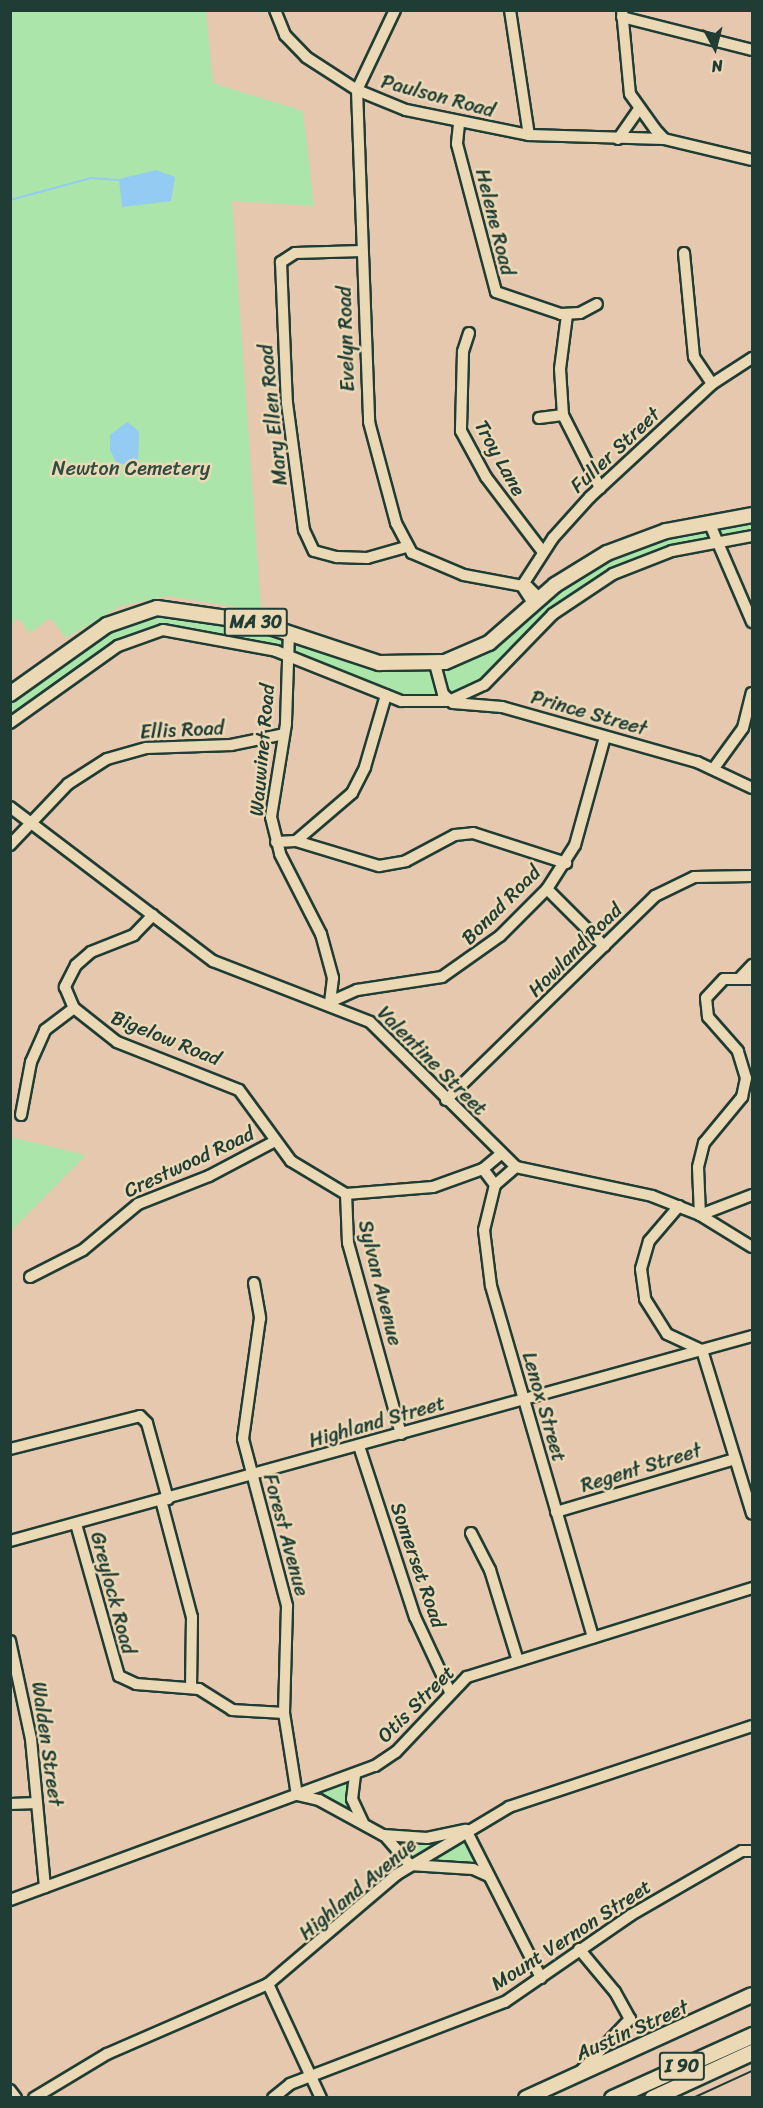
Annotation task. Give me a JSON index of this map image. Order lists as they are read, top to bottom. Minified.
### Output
{"streets":{"highway":["I 90"],"main road":["MA 30","Austin Street"],"street":["Paulson Road","Helene Road","Evelyn Road","Mary Ellen Road","Fuller Street","Troy Lane","Prince Street","Ellis Road","Wauwinet Road","Bonad Road","Howland Road","Bigelow Road","Valentine Street","Crestwood Road","Sylvan Avenue","Lenox Street","Highland Street","Regent Street","Forest Avenue","Somerset Road","Greylock Road","Otis Street","Walden Street","Highland Avenue","Mount Vernon Street"]},"crossings":[["Paulson Road","Helene Road"],["Paulson Road","Evelyn Road"],["Evelyn Road","Mary Ellen Road"],["Fuller Street","Troy Lane"],["MA 30","Wauwinet Road"],["Prince Street","Bonad Road"],["Ellis Road","Wauwinet Road"],["Ellis Road","Valentine Street"],["Wauwinet Road","Bonad Road"],["Wauwinet Road","Valentine Street"],["Bonad Road","Valentine Street"],["Howland Road","Valentine Street"],["Bigelow Road","Crestwood Road"],["Bigelow Road","Sylvan Avenue"],["Valentine Street","Sylvan Avenue"],["Sylvan Avenue","Highland Street"],["Lenox Street","Highland Street"],["Lenox Street","Regent Street"],["Lenox Street","Otis Street"],["Highland Street","Forest Avenue"],["Highland Street","Somerset Road"],["Highland Street","Greylock Road"],["Forest Avenue","Greylock Road"],["Forest Avenue","Otis Street"],["Somerset Road","Otis Street"],["Otis Street","Walden Street"]],"parks":["Newton Cemetery"],"north":"bottom"}
